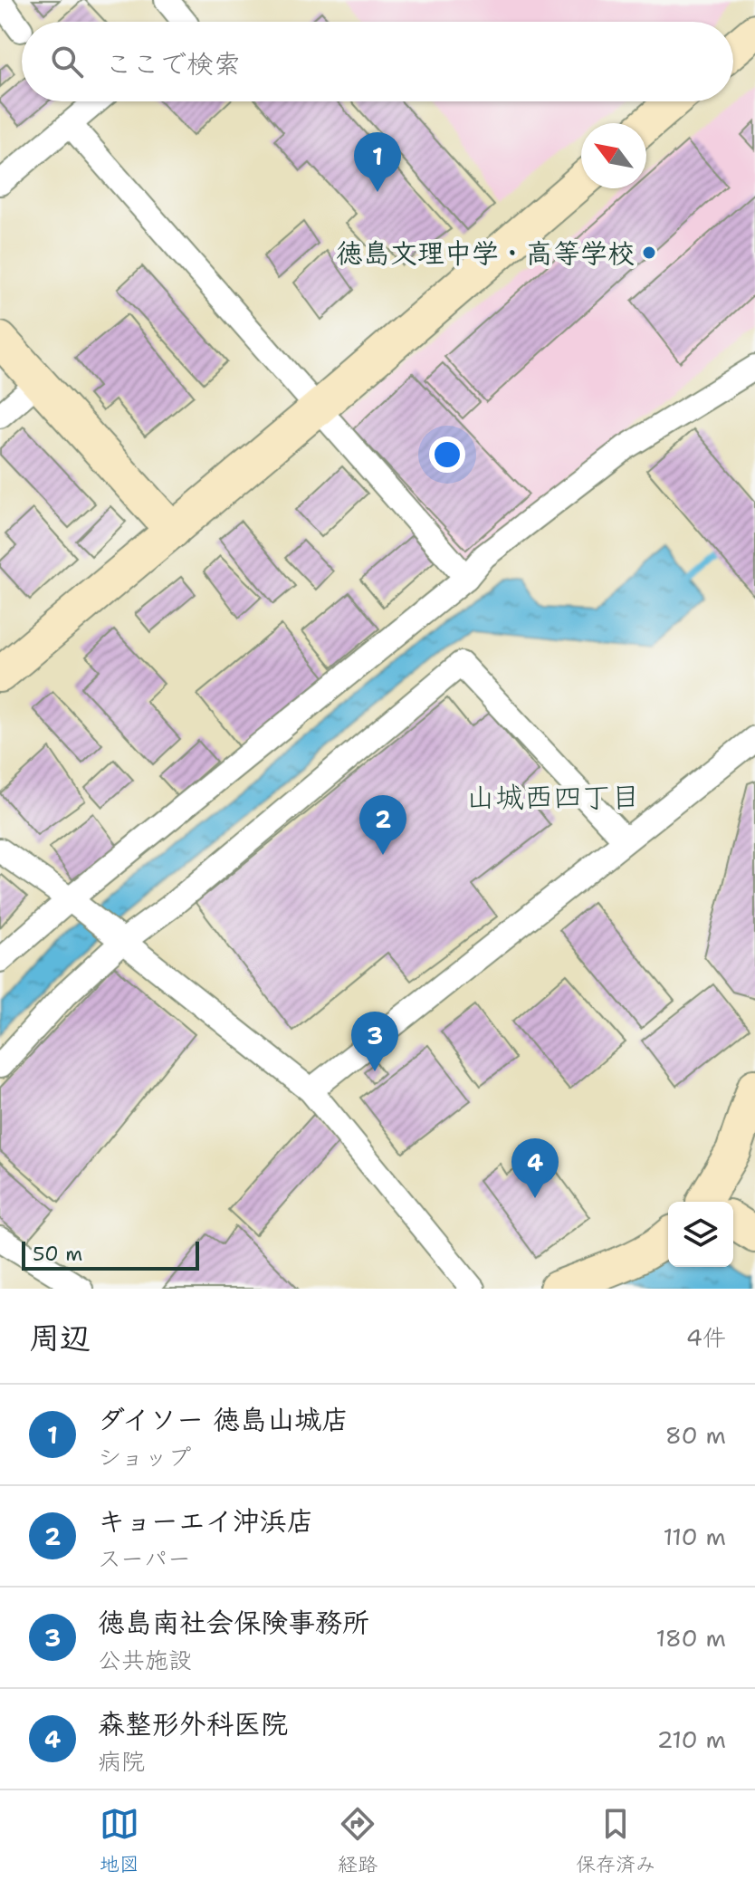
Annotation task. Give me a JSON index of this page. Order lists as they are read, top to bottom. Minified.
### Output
{"districts":["山城西四丁目"],"places":["徳島文理中学・高等学校"],"scale_bar":"50 m","north":"top left","page":{"search":"ここで検索","pins":["1","2","3","4"],"scale":"50 m","heading":["周辺","4件"],"list":[{"mark":"1","name":"ダイソー 徳島山城店","note":"ショップ","value":"80 m"},{"mark":"2","name":"キョーエイ沖浜店","note":"スーパー","value":"110 m"},{"mark":"3","name":"徳島南社会保険事務所","note":"公共施設","value":"180 m"},{"mark":"4","name":"森整形外科医院","note":"病院","value":"210 m"}],"nav":["地図","経路","保存済み"]}}
